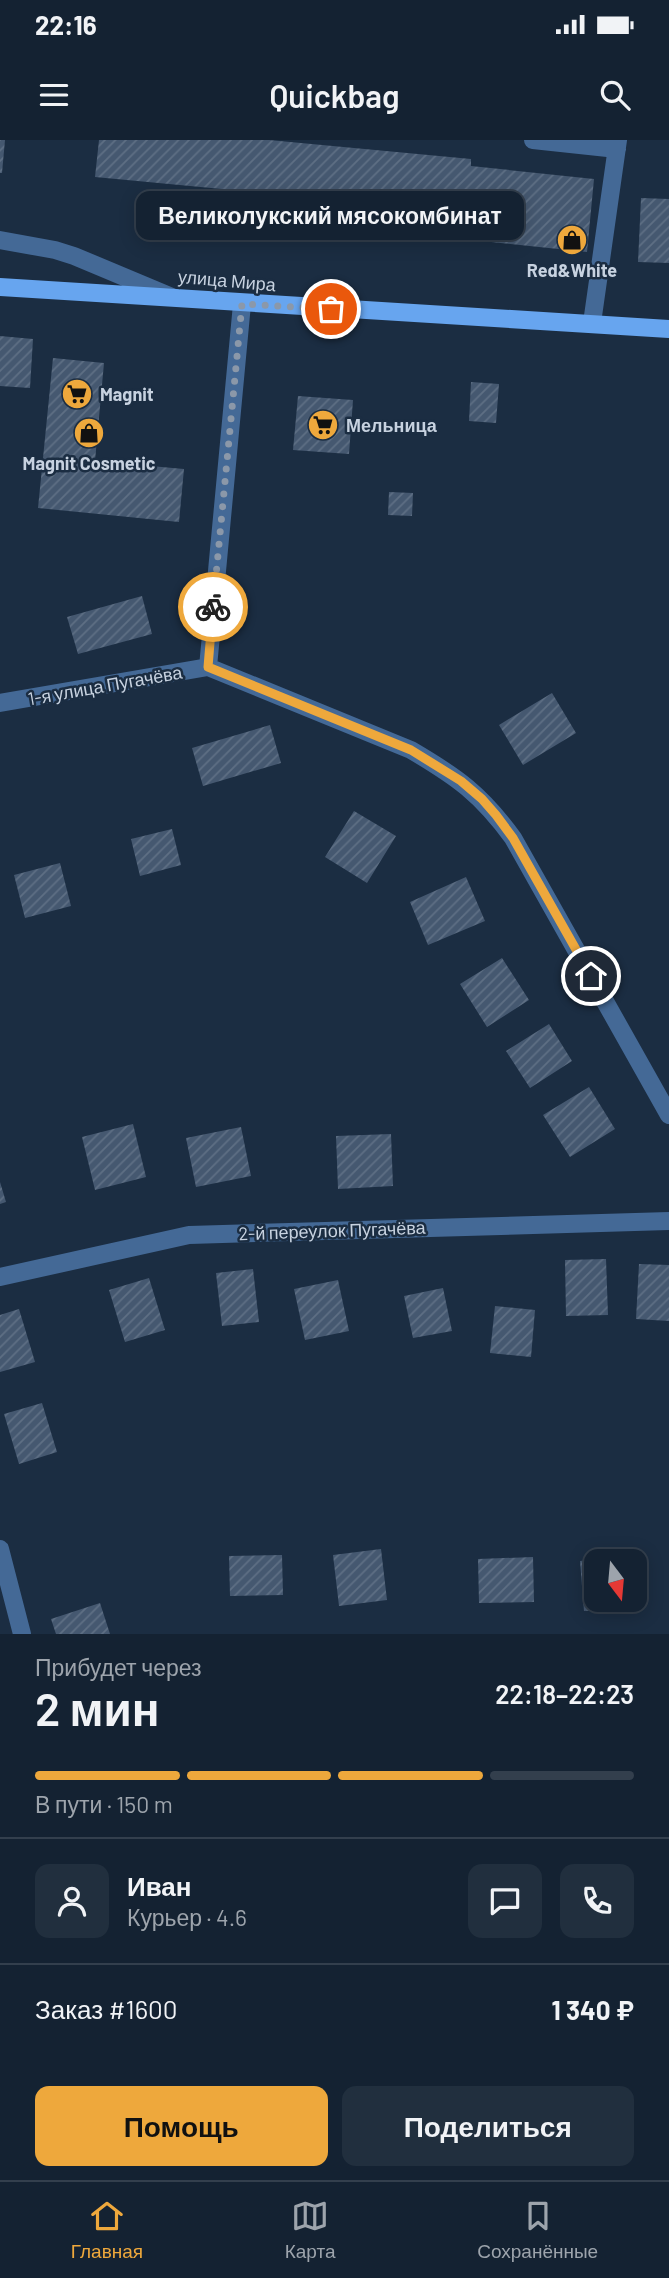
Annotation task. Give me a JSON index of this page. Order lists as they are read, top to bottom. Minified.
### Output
{"streets":{"main road":["улица Мира"],"street":["1-я улица Пугачёва","2-й переулок Пугачёва"]},"places":{"shop":["Red&White","Magnit Cosmetic"],"other":["Великолукский мясокомбинат"],"supermarket":["Magnit","Мельница"]},"north":"bottom","page":{"status":"22:16","header":"Quickbag","bubble":"Великолукский мясокомбинат","heading":["2 мин","Прибудет через","22:18–22:23"],"panel":["Иван","Курьер · 4.6","Заказ #1600","1 340 ₽"],"bar":"В пути · 150 m","buttons":["Помощь","Поделиться"],"tabs":["Главная","Карта","Сохранённые"]}}
